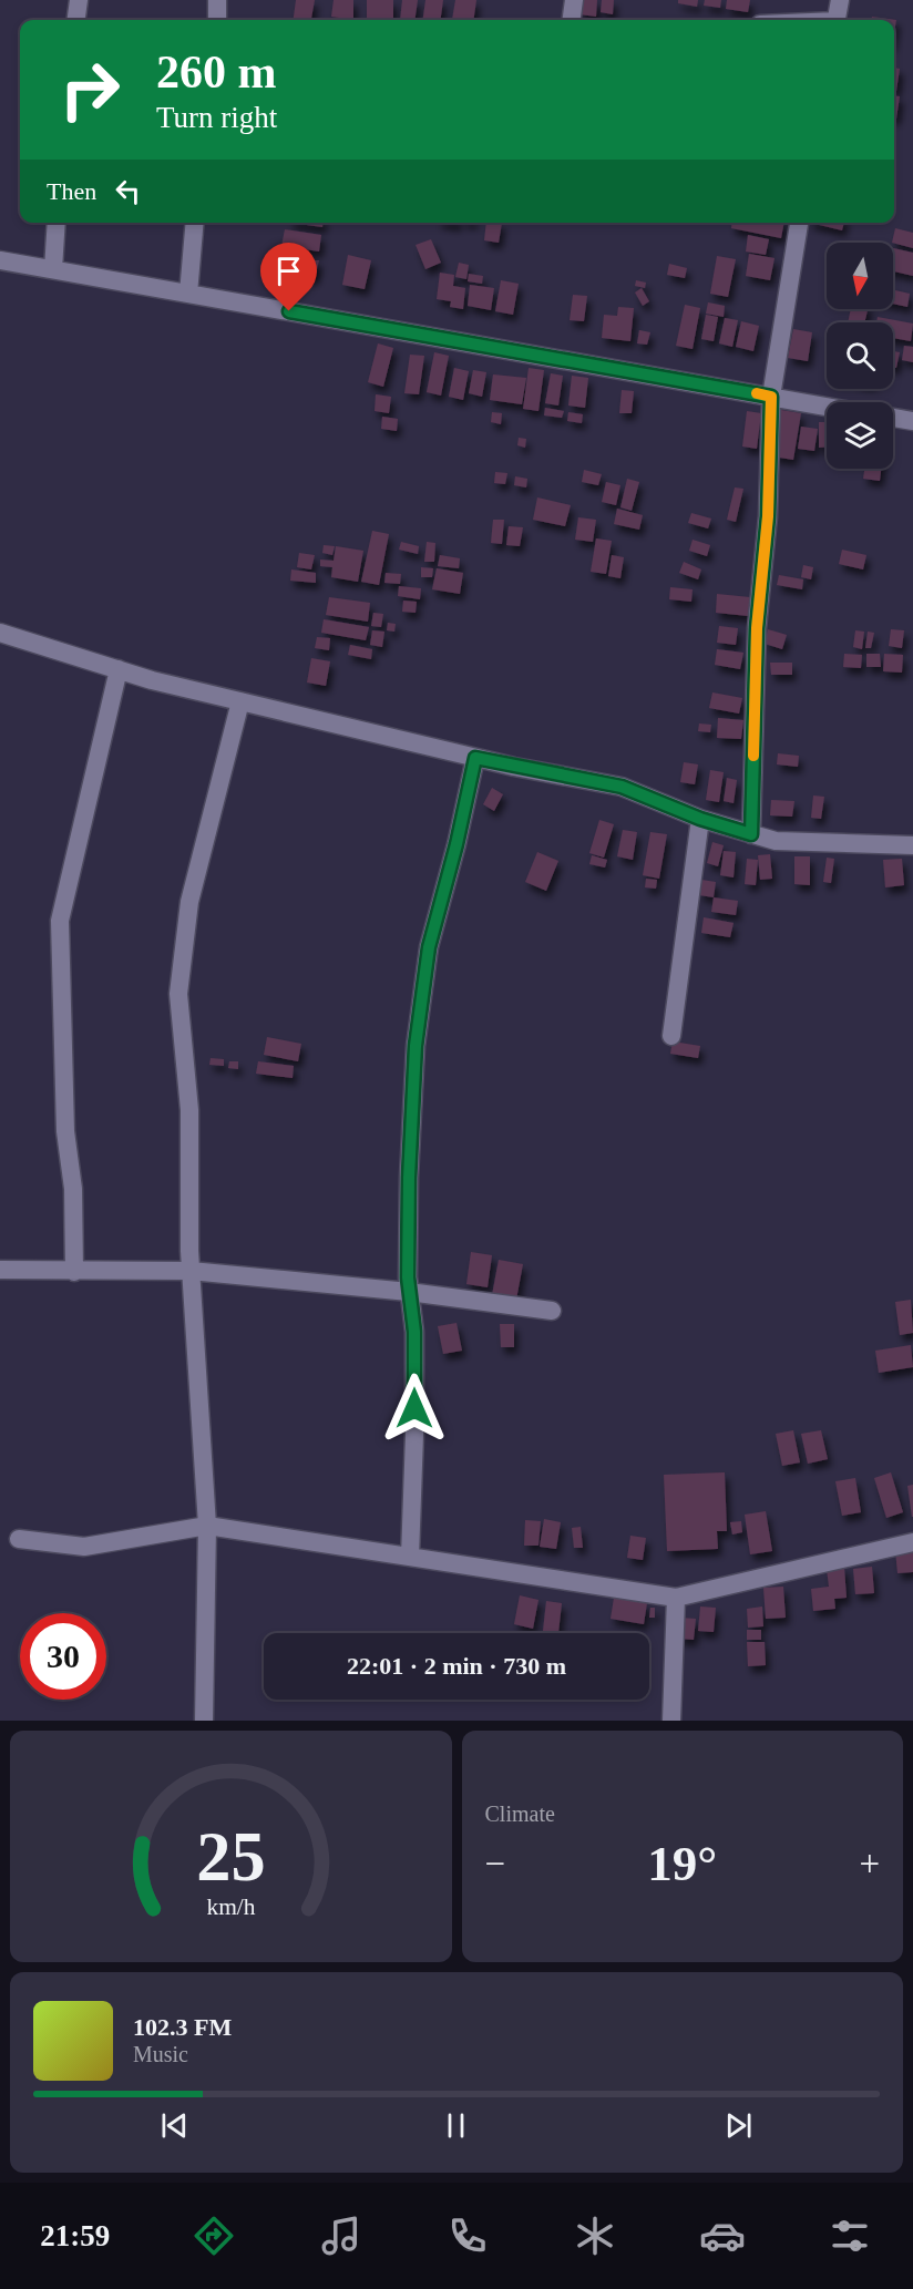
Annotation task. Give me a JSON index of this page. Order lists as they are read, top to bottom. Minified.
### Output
{"north":"bottom","page":{"turn":["260 m","Turn right"],"then":"Then","limit":"30","trip":"22:01 · 2 min · 730 m","tile":"Climate","heat":["−","19°","+"],"song":["102.3 FM","Music"],"tabs":"21:59","gauge":["25","km/h"]}}
